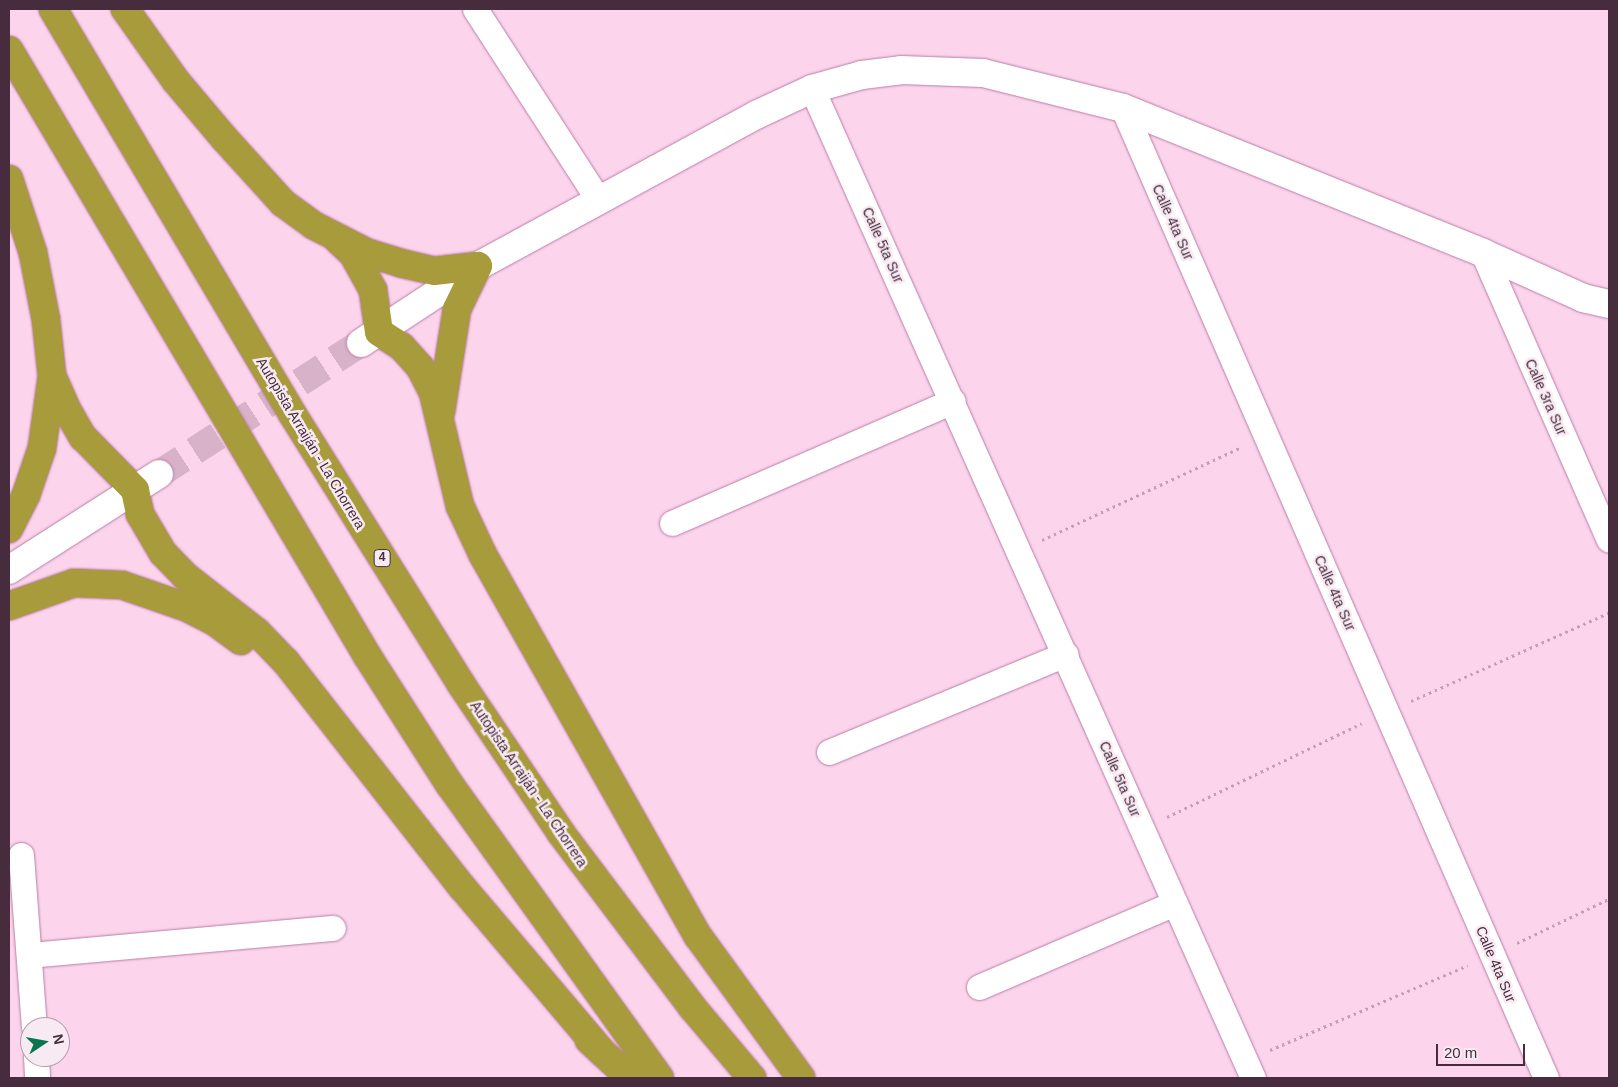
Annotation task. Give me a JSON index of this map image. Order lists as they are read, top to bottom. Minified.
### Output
{"streets":{"highway":["Autopista Arraiján - La Chorrera","4"],"street":["Calle 4ta Sur","Calle 5ta Sur","Calle 3ra Sur"]},"scale_bar":"20 m","north":"right"}
